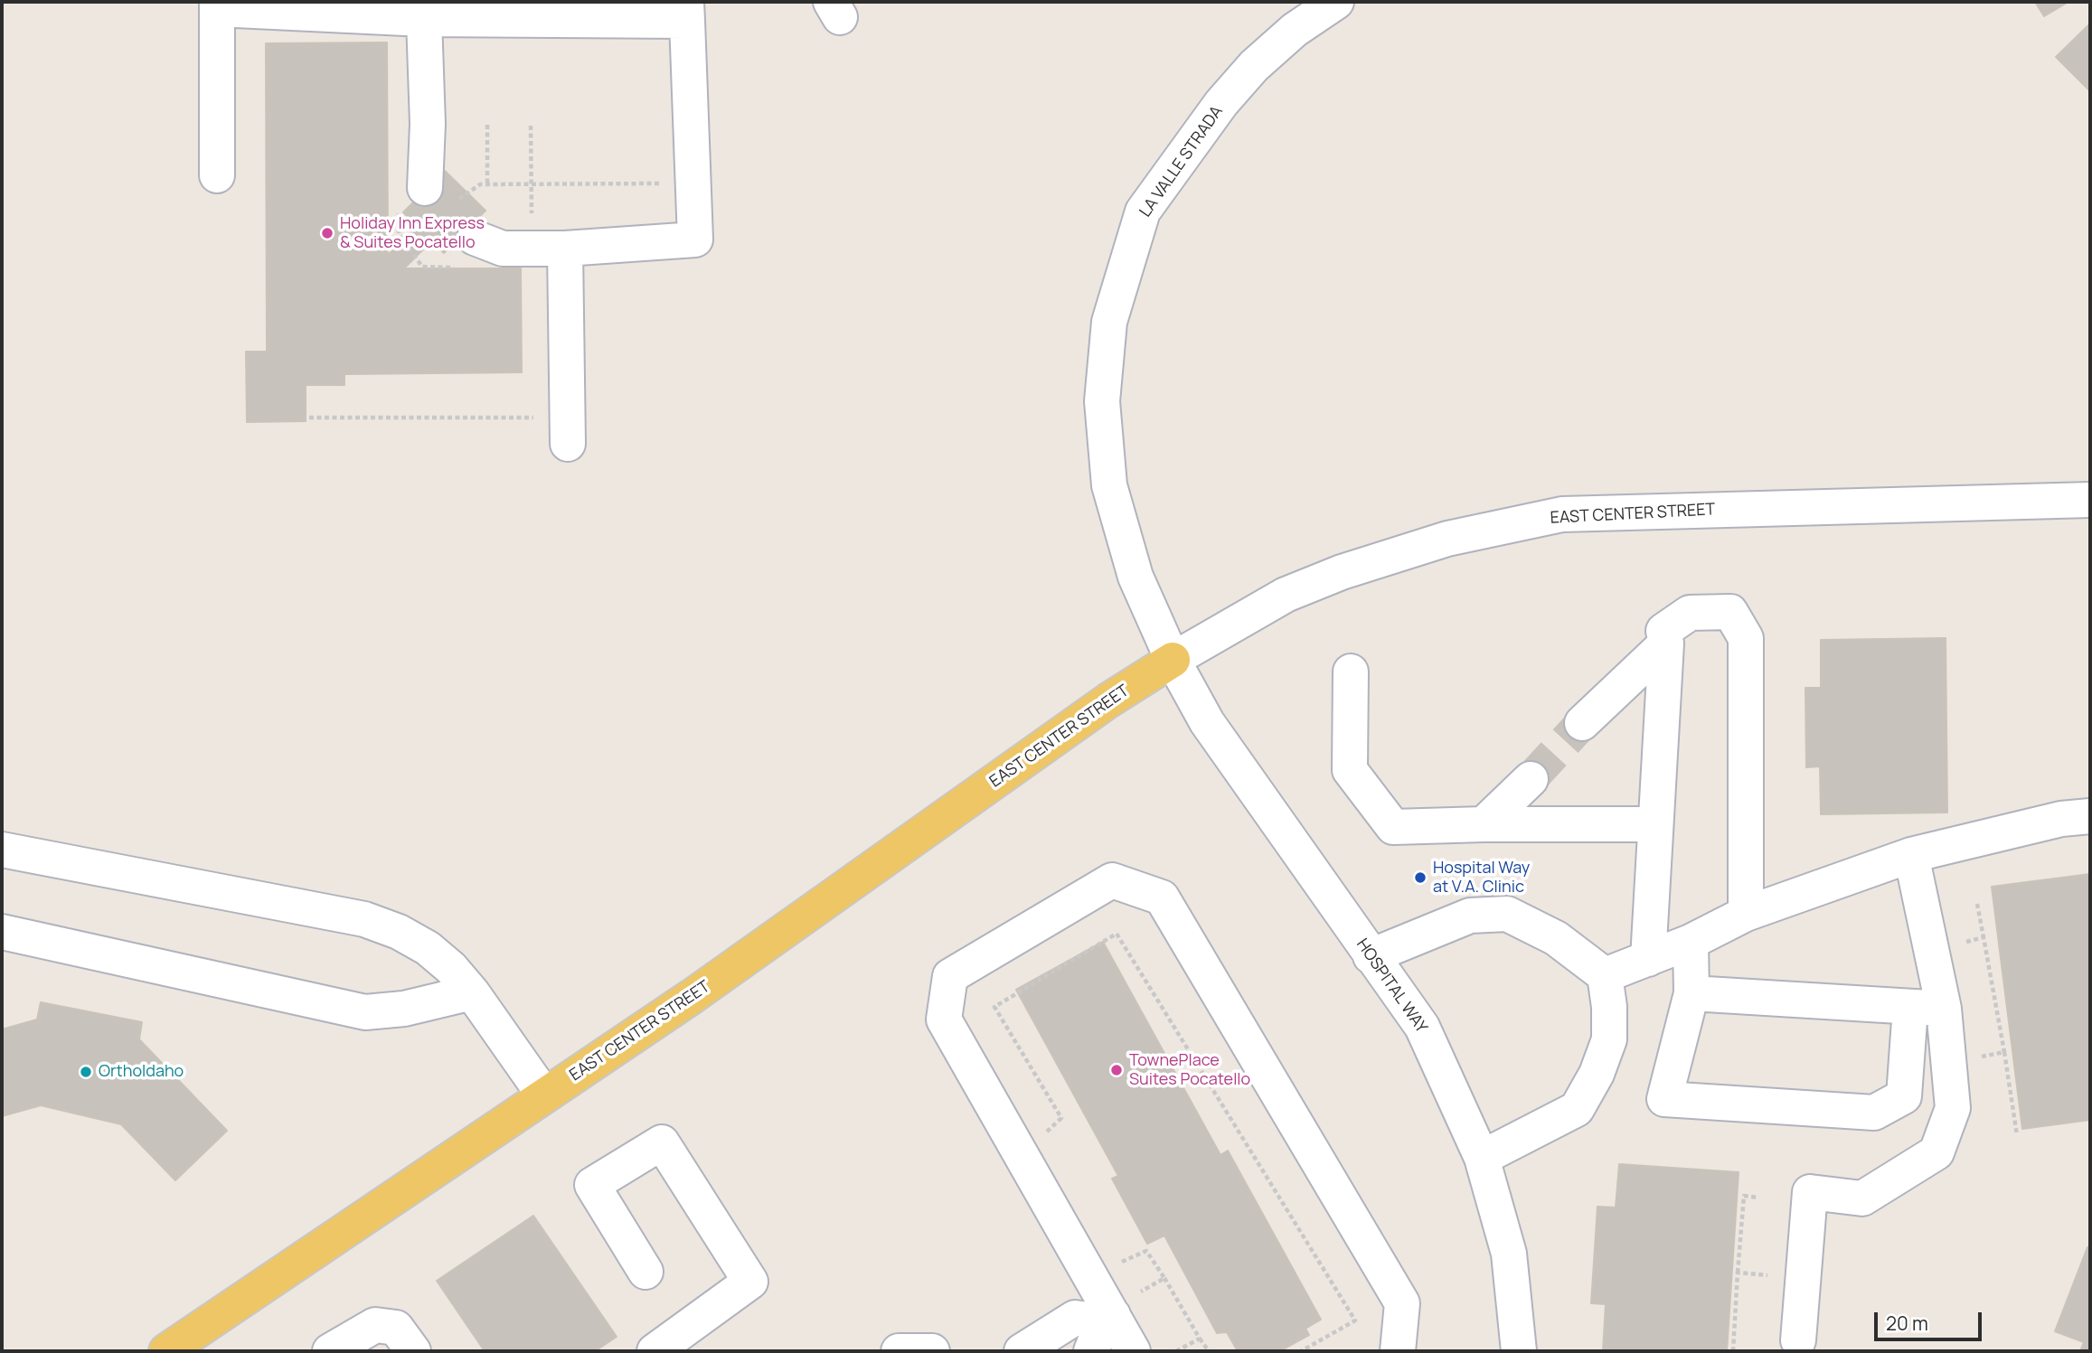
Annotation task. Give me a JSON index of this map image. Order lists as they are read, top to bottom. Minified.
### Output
{"streets":{"main road":["EAST CENTER STREET"],"street":["LA VALLE STRADA","HOSPITAL WAY"]},"crossings":[["LA VALLE STRADA","EAST CENTER STREET"],["LA VALLE STRADA","HOSPITAL WAY"],["EAST CENTER STREET","HOSPITAL WAY"]],"places":["Holiday Inn Express & Suites Pocatello","Hospital Way at V.A. Clinic","TownePlace Suites Pocatello","OrthoIdaho"],"scale_bar":"20 m"}
